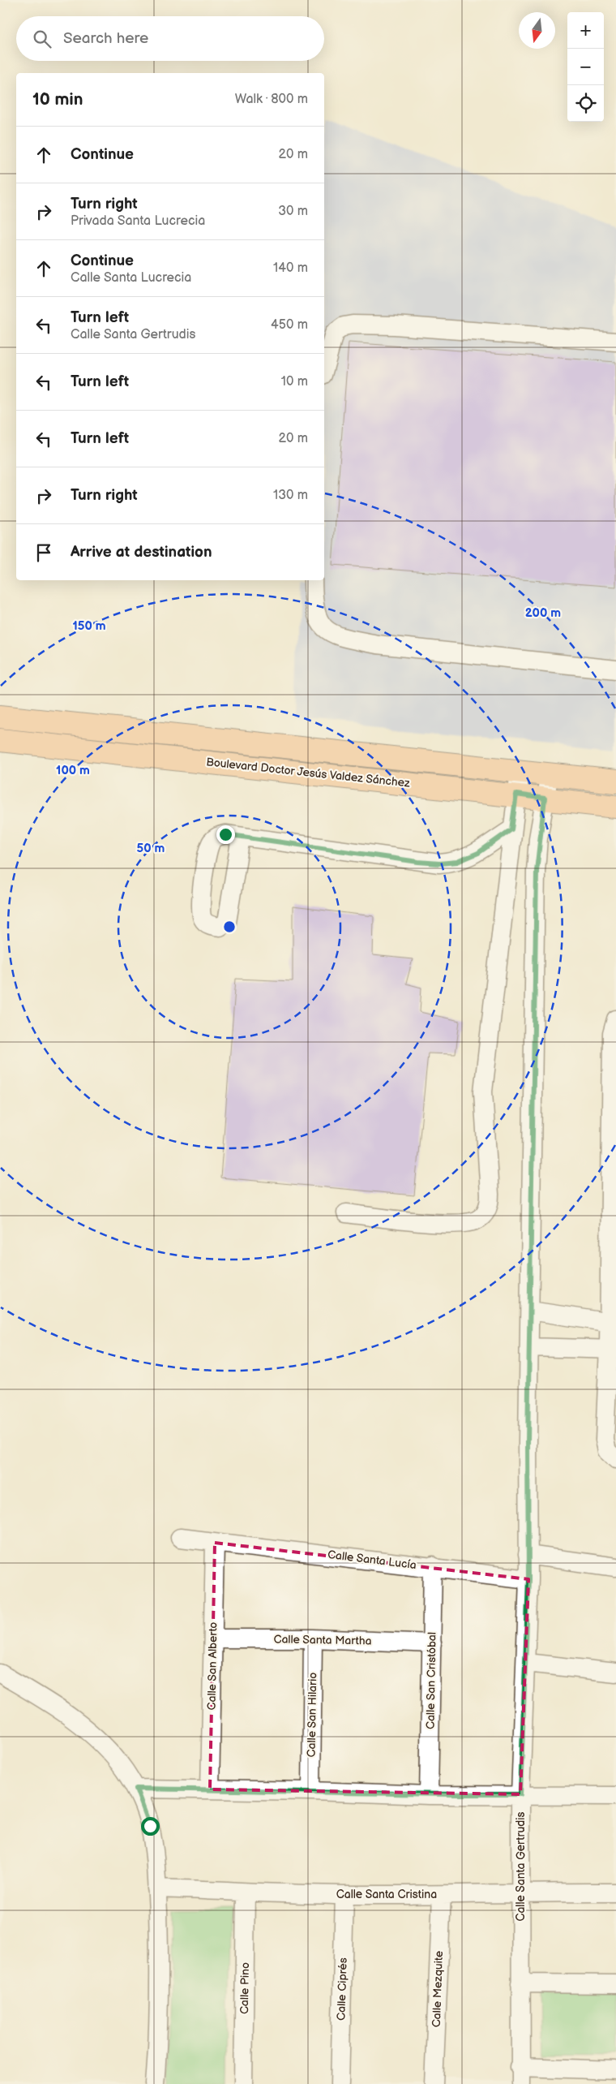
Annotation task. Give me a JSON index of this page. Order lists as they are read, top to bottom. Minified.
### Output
{"streets":{"main road":["Boulevard Doctor Jesús Valdez Sánchez"],"street":["Calle Santa Lucía","Calle Santa Martha","Calle San Alberto","Calle San Cristóbal","Calle San Hilario","Calle Santa Gertrudis","Calle Santa Cristina","Calle Pino","Calle Ciprés","Calle Mezquite"]},"crossings":[["Boulevard Doctor Jesús Valdez Sánchez","Calle Santa Gertrudis"],["Calle Santa Lucía","Calle San Alberto"],["Calle Santa Lucía","Calle San Cristóbal"],["Calle Santa Lucía","Calle Santa Gertrudis"],["Calle Santa Martha","Calle San Alberto"],["Calle Santa Martha","Calle San Cristóbal"],["Calle Santa Martha","Calle San Hilario"],["Calle Santa Gertrudis","Calle Santa Cristina"],["Calle Santa Cristina","Calle Pino"],["Calle Santa Cristina","Calle Ciprés"],["Calle Santa Cristina","Calle Mezquite"]],"north":"bottom","page":{"map_buttons":["+","−"],"search":"Search here","heading":["10 min","Walk · 800 m"],"list":[["Continue","20 m"],["Turn right","Privada Santa Lucrecia","30 m"],["Continue","Calle Santa Lucrecia","140 m"],["Turn left","Calle Santa Gertrudis","450 m"],["Turn left","10 m"],["Turn left","20 m"],["Turn right","130 m"],"Arrive at destination"]},"rings":["200 m","150 m","100 m","50 m"]}
